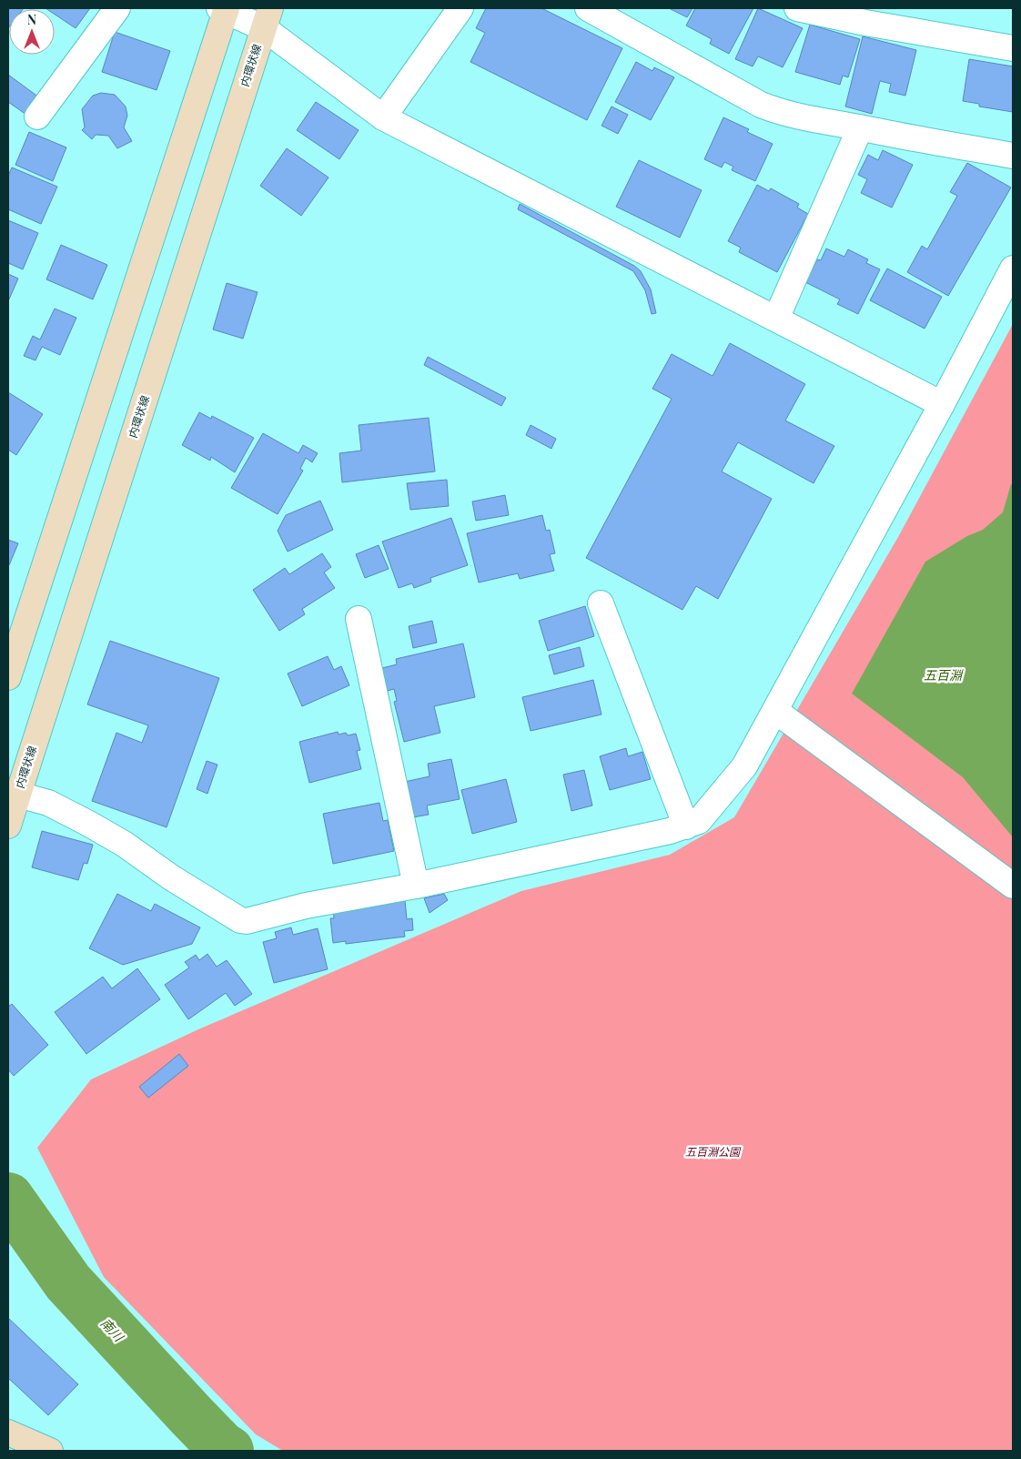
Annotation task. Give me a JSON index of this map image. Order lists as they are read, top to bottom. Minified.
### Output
{"streets":{"street":["内環状線"]},"water":["五百淵","南川"],"parks":["五百淵公園"],"north":"top"}
